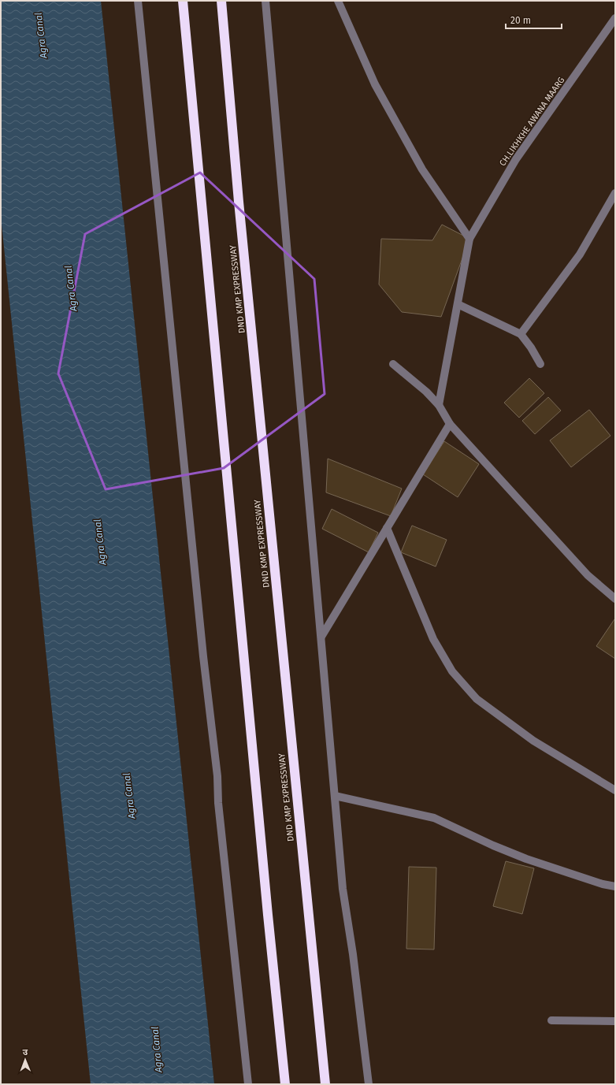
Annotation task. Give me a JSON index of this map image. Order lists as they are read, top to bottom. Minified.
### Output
{"streets":{"highway":["DND KMP EXPRESSWAY"],"street":["CH.LIKHKHE AWANA MAARG"]},"water":["Agra Canal"],"scale_bar":"20 m","north":"top"}
